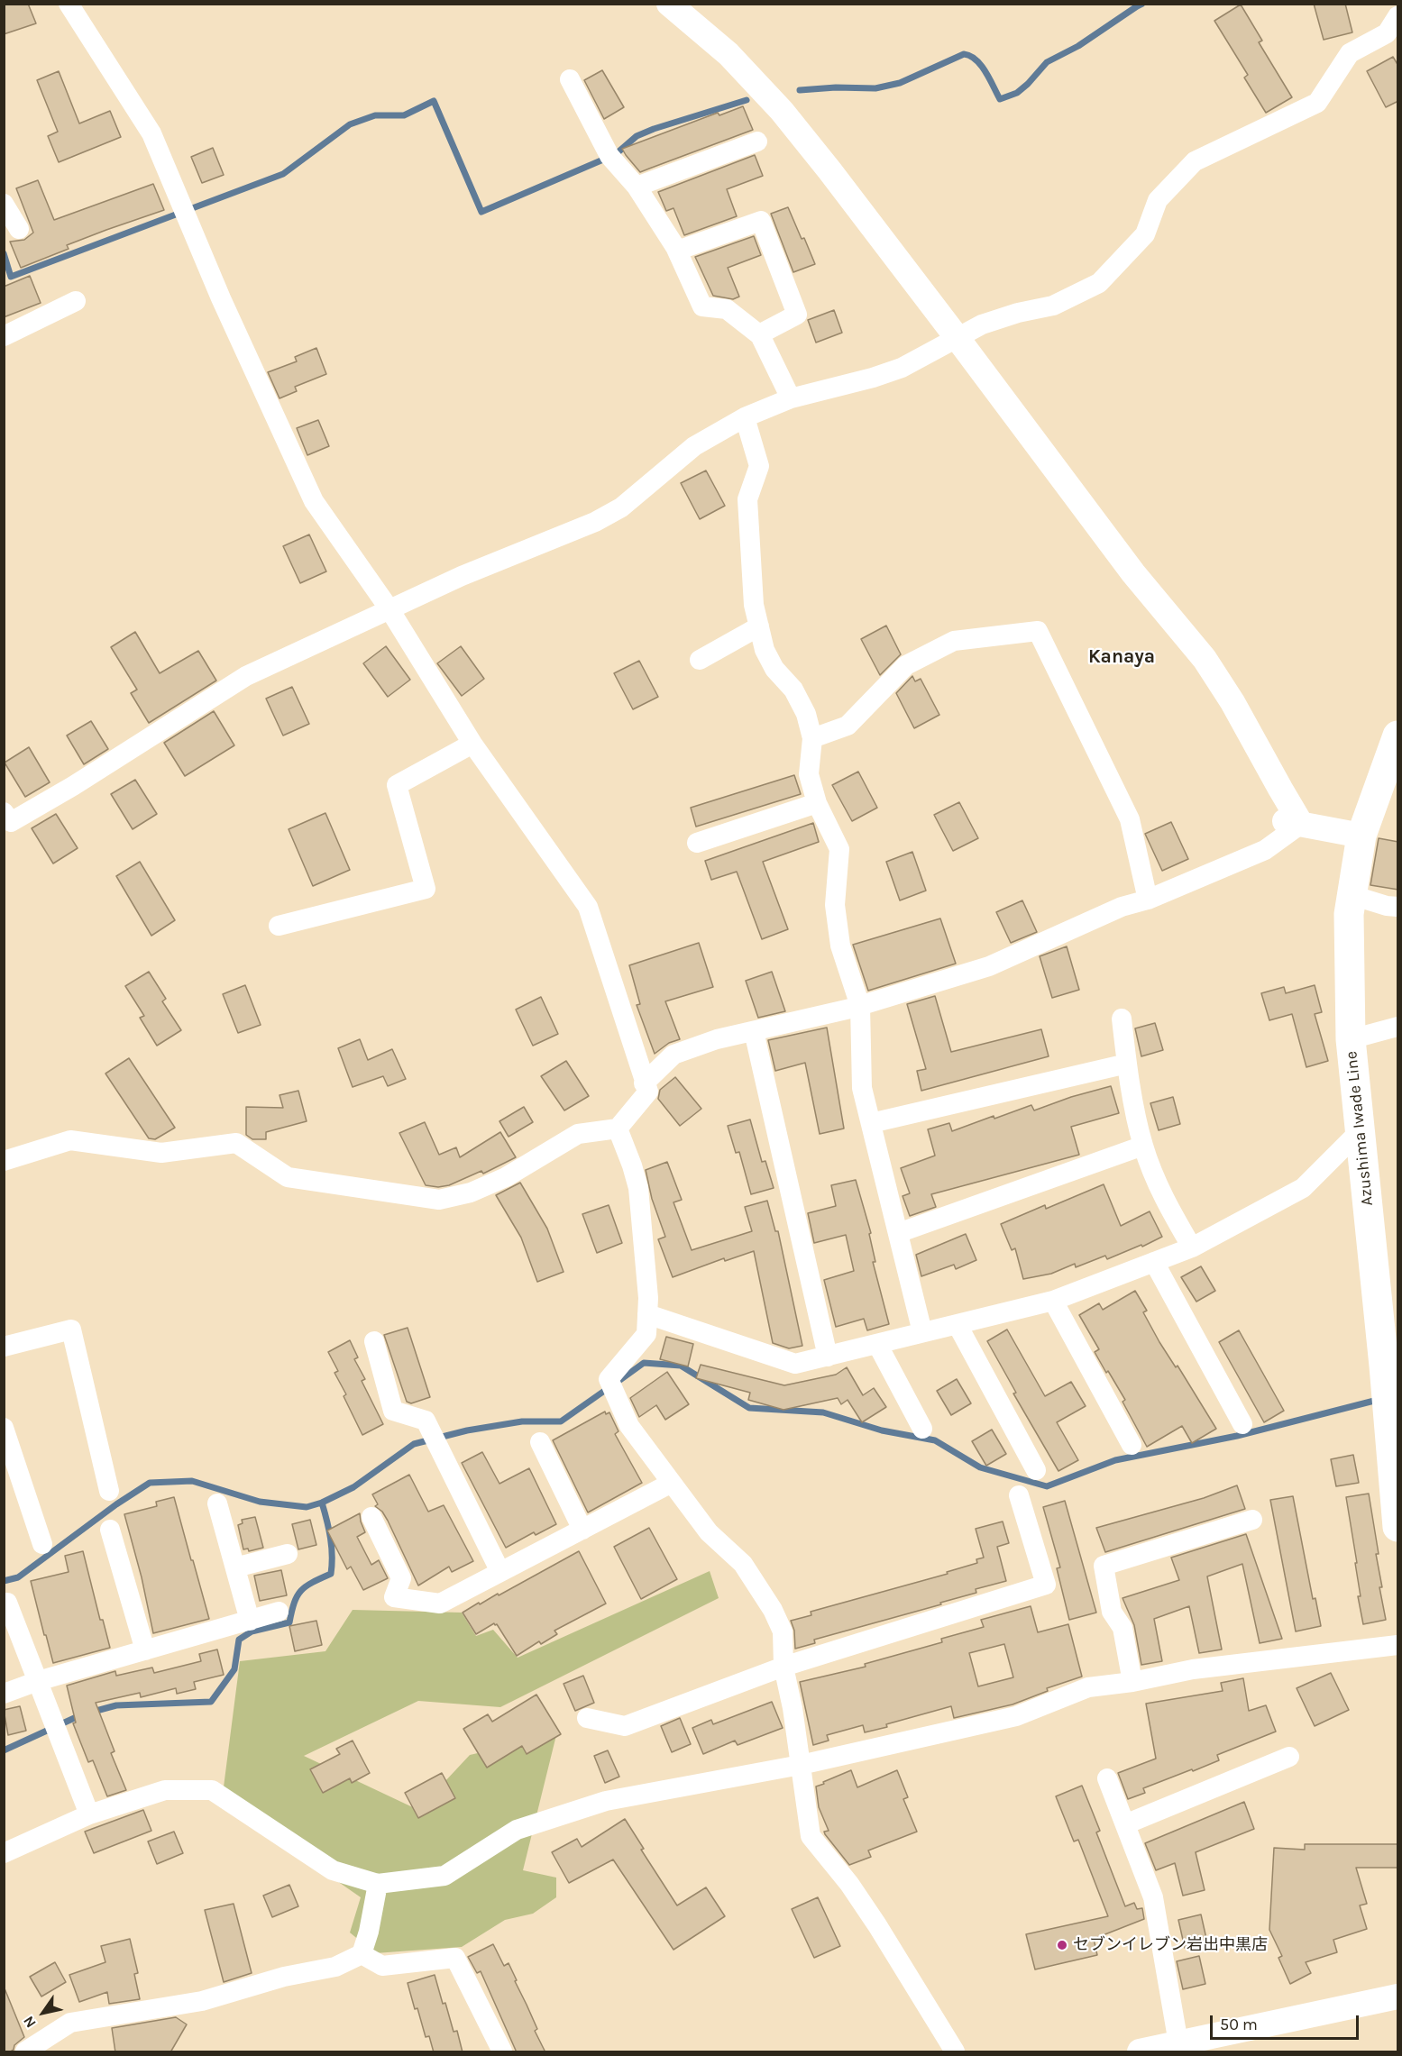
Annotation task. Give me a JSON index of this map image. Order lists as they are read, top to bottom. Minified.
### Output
{"streets":{"main road":["Azushima Iwade Line"]},"districts":["Kanaya"],"places":["セブンイレブン岩出中黒店"],"scale_bar":"50 m","north":"bottom left"}
